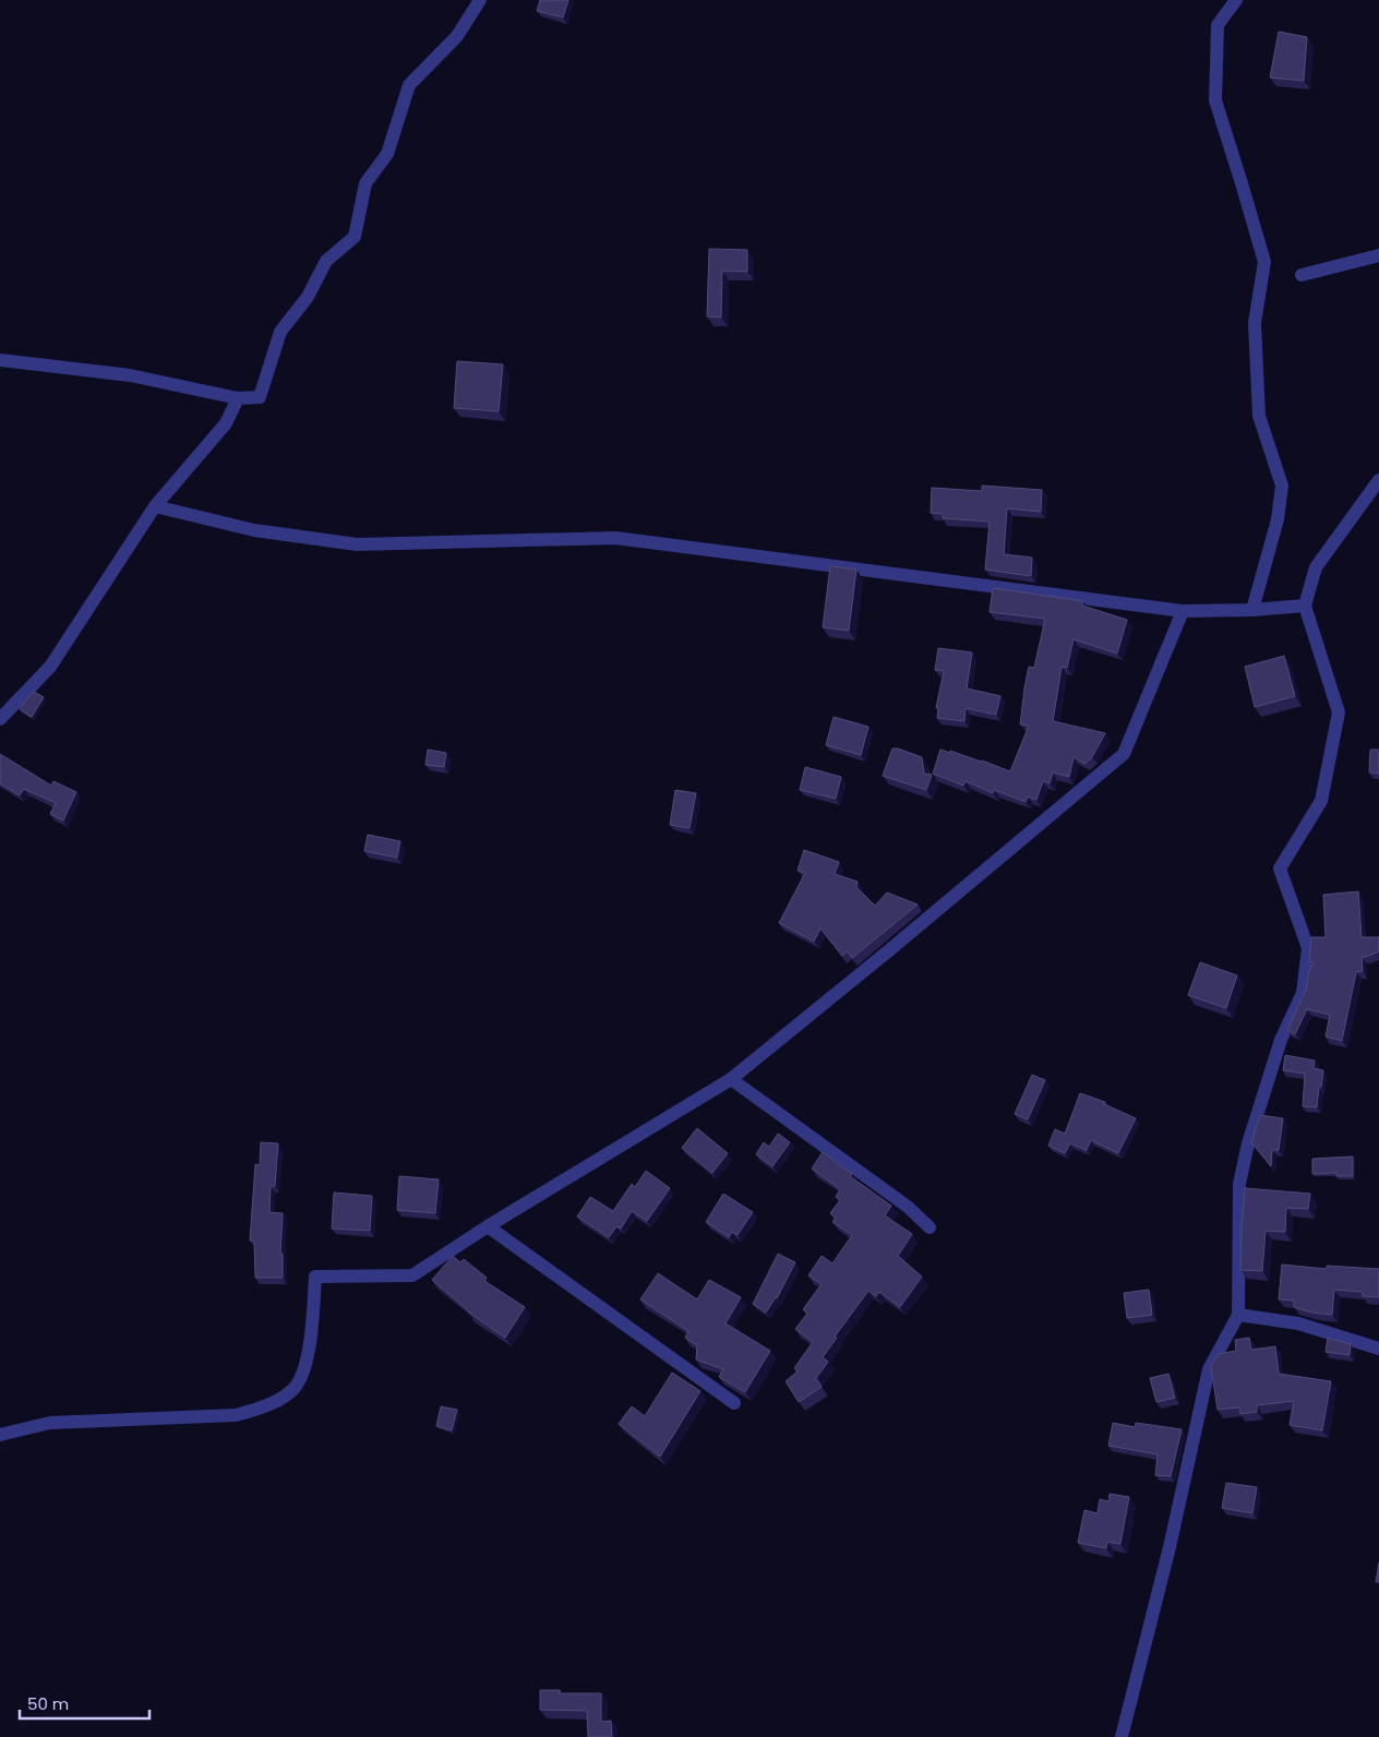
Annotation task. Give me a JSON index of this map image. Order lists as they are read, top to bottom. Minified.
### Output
{"scale_bar":"50 m"}
